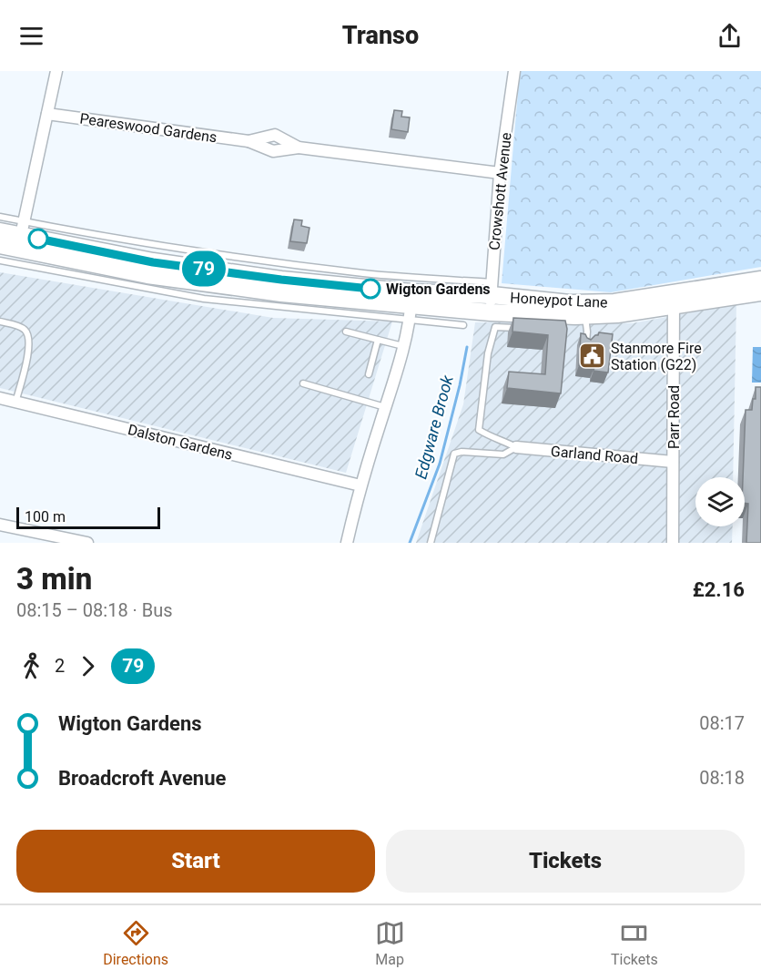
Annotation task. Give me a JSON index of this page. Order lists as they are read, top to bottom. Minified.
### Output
{"streets":{"main road":["Honeypot Lane"],"street":["Peareswood Gardens","Crowshott Avenue","Parr Road","Dalston Gardens","Garland Road"]},"crossings":[["Peareswood Gardens","Crowshott Avenue"],["Crowshott Avenue","Honeypot Lane"],["Honeypot Lane","Parr Road"],["Parr Road","Garland Road"]],"water":["Edgware Brook"],"places":{"other":["Wigton Gardens"],"public building":["Stanmore Fire Station (G22)"]},"lines":["bus line 79"],"scale_bar":"100 m","page":{"header":"Transo","on_map":"79","scale":"100 m","heading":["3 min","08:15 – 08:18 · Bus","£2.16"],"legs":["2","79"],"list":[{"name":"Wigton Gardens","value":"08:17"},{"name":"Broadcroft Avenue","value":"08:18"}],"buttons":["Start","Tickets"],"tabs":["Directions","Map","Tickets"]}}
